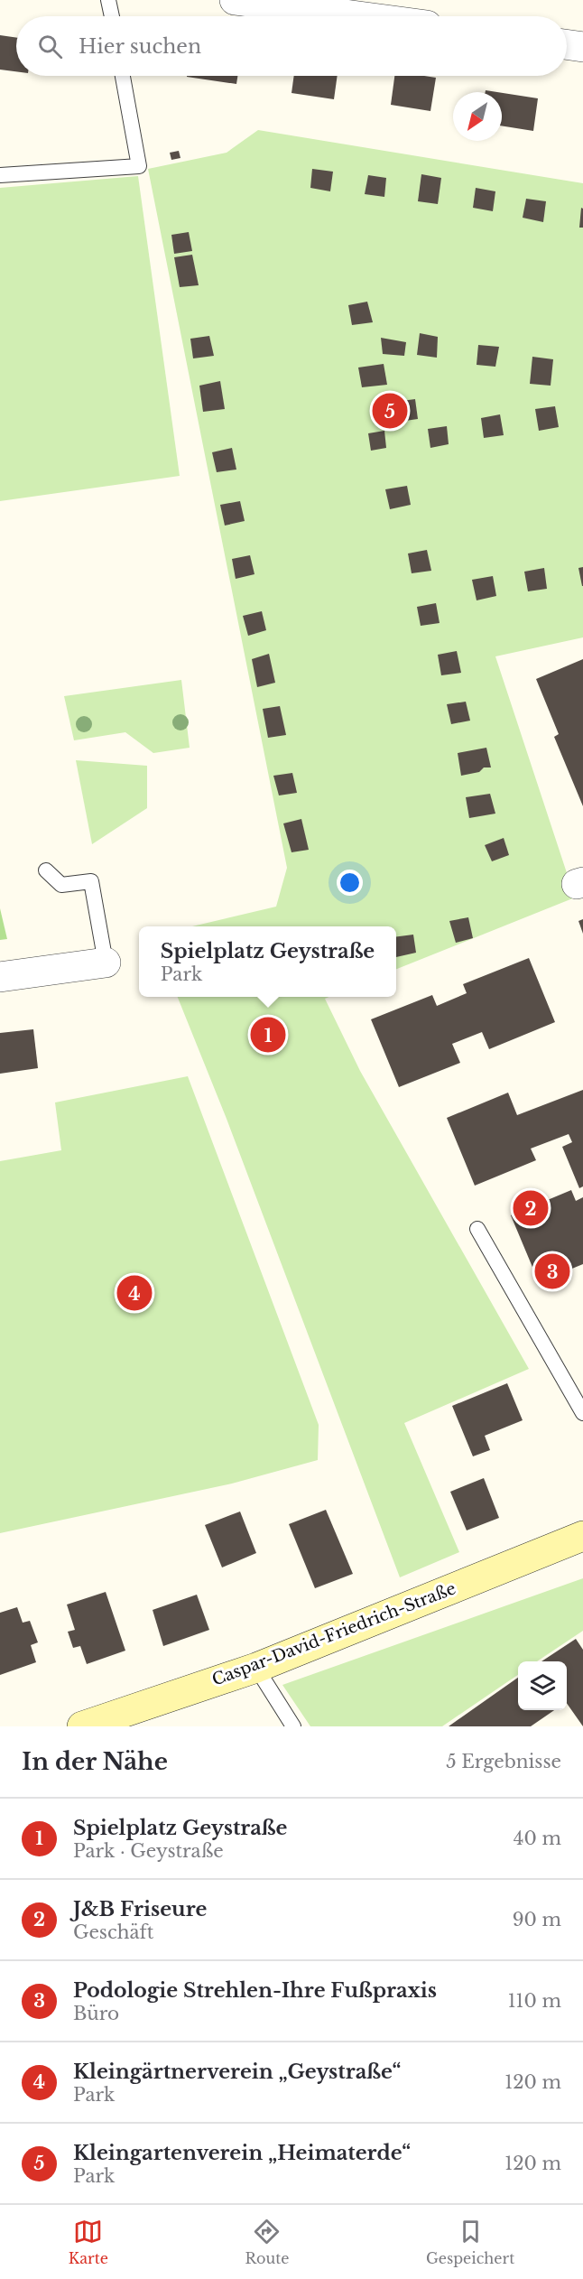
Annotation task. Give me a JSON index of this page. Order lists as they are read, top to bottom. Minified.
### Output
{"streets":{"street":["Caspar-David-Friedrich-Straße"]},"north":"bottom left","page":{"search":"Hier suchen","pins":["5","1","2","3","4"],"popup":["Spielplatz Geystraße","Park"],"heading":["In der Nähe","5 Ergebnisse"],"list":[{"mark":"1","name":"Spielplatz Geystraße","note":"Park · Geystraße","value":"40 m"},{"mark":"2","name":"J&B Friseure","note":"Geschäft","value":"90 m"},{"mark":"3","name":"Podologie Strehlen-Ihre Fußpraxis","note":"Büro","value":"110 m"},{"mark":"4","name":"Kleingärtnerverein „Geystraße“","note":"Park","value":"120 m"},{"mark":"5","name":"Kleingartenverein „Heimaterde“","note":"Park","value":"120 m"}],"nav":["Karte","Route","Gespeichert"]}}
